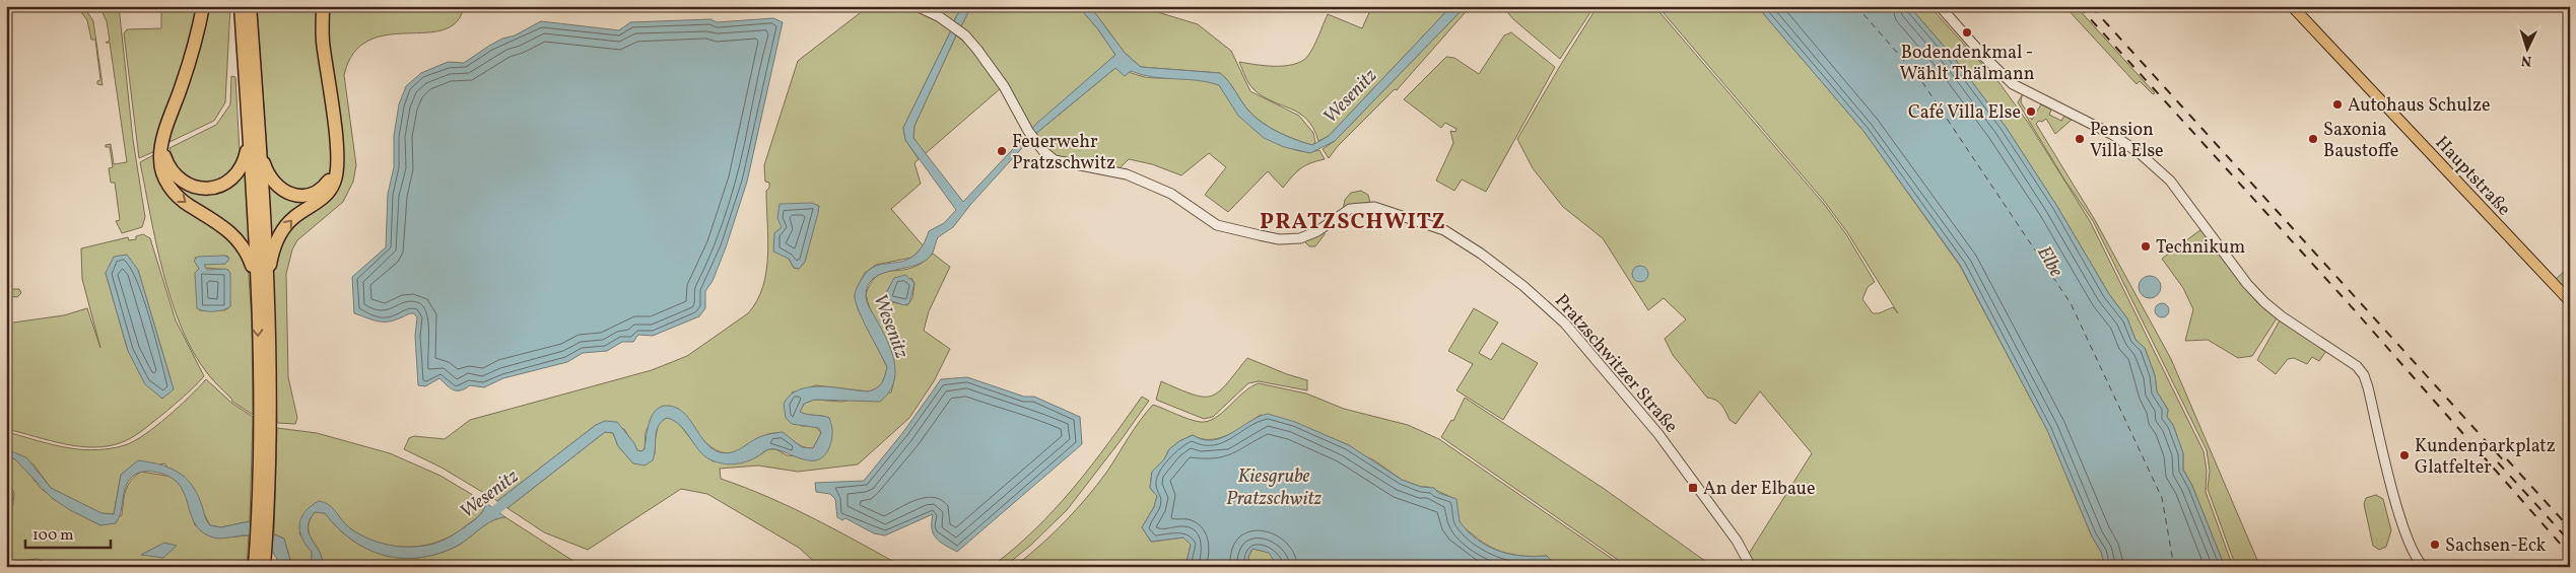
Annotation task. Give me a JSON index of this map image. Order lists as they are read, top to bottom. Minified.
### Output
{"streets":{"main road":["Hauptstraße"],"street":["Pratzschwitzer Straße"]},"districts":["PRATZSCHWITZ"],"water":["Wesenitz","Elbe","Kiesgrube Pratzschwitz"],"places":{"other":["Bodendenkmal - Wählt Thälmann","Autohaus Schulze","Café Villa Else","Pension Villa Else","Saxonia Baustoffe","Feuerwehr Pratzschwitz","Technikum","Kundenparkplatz Glatfelter","Sachsen-Eck"],"transit":["An der Elbaue"]},"scale_bar":"100 m","north":"bottom"}
